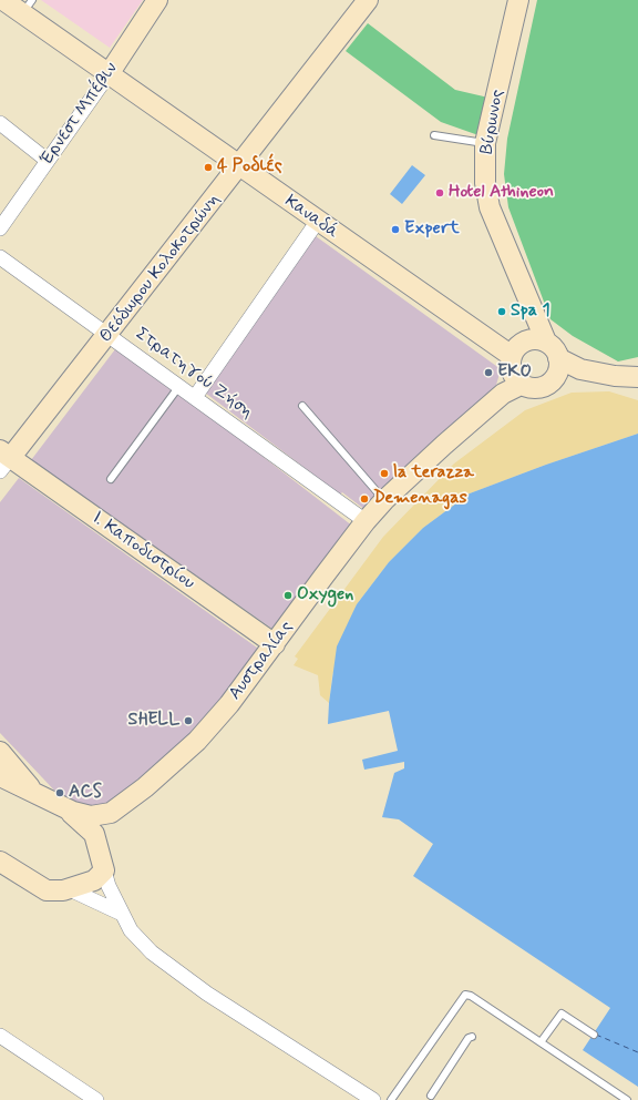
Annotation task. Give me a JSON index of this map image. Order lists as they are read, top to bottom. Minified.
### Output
{"streets":{"street":["Έρνεστ Μπέβιν","Βύρωνος","Καναδά","Θεόδωρου Κολοκοτρώνη","Στρατηγού Ζήση","Ι. Καποδιστρίου","Αυστραλίας"]},"crossings":[["Έρνεστ Μπέβιν","Καναδά"],["Βύρωνος","Καναδά"],["Βύρωνος","Αυστραλίας"],["Καναδά","Θεόδωρου Κολοκοτρώνη"],["Καναδά","Αυστραλίας"],["Θεόδωρου Κολοκοτρώνη","Στρατηγού Ζήση"],["Θεόδωρου Κολοκοτρώνη","Ι. Καποδιστρίου"],["Στρατηγού Ζήση","Αυστραλίας"],["Ι. Καποδιστρίου","Αυστραλίας"]],"places":["4 Ροδιές","Hotel Athineon","Expert","Spa 1","EKO","la terazza","Demenagas","Oxygen","SHELL","ACS"]}
